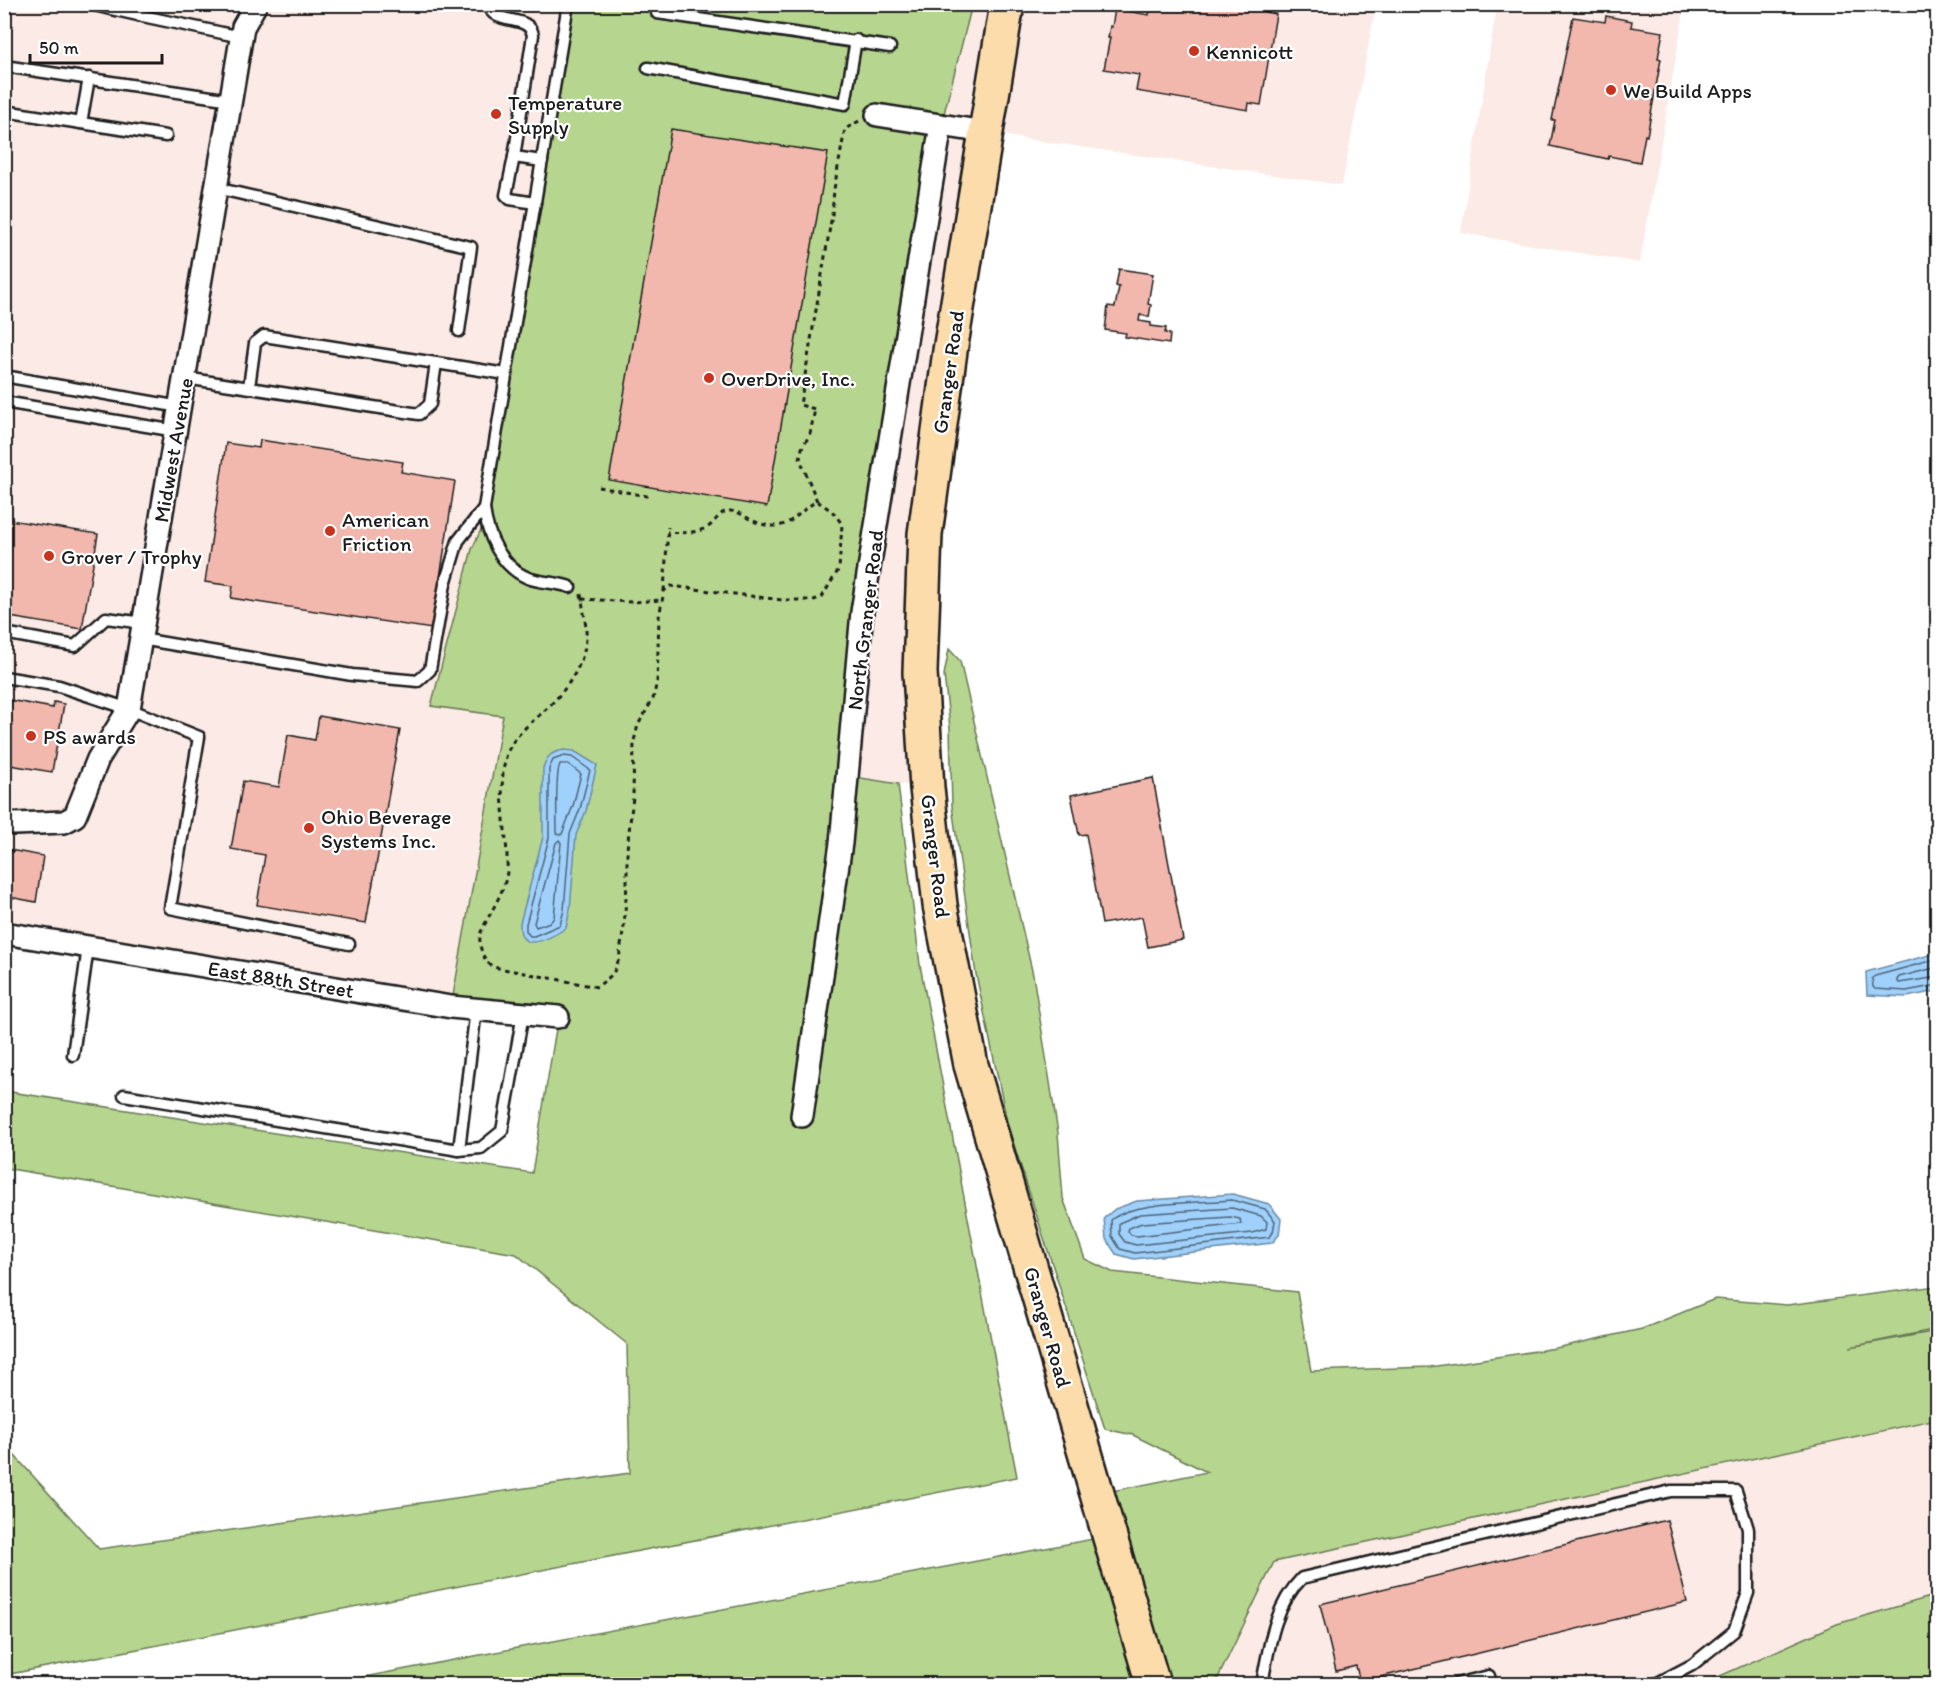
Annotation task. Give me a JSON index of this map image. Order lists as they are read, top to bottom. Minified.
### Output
{"streets":{"main road":["Granger Road"],"street":["Midwest Avenue","North Granger Road","East 88th Street"]},"places":["Kennicott","We Build Apps","Temperature Supply","OverDrive, Inc.","American Friction","Grover / Trophy","PS awards","Ohio Beverage Systems Inc."],"scale_bar":"50 m"}
